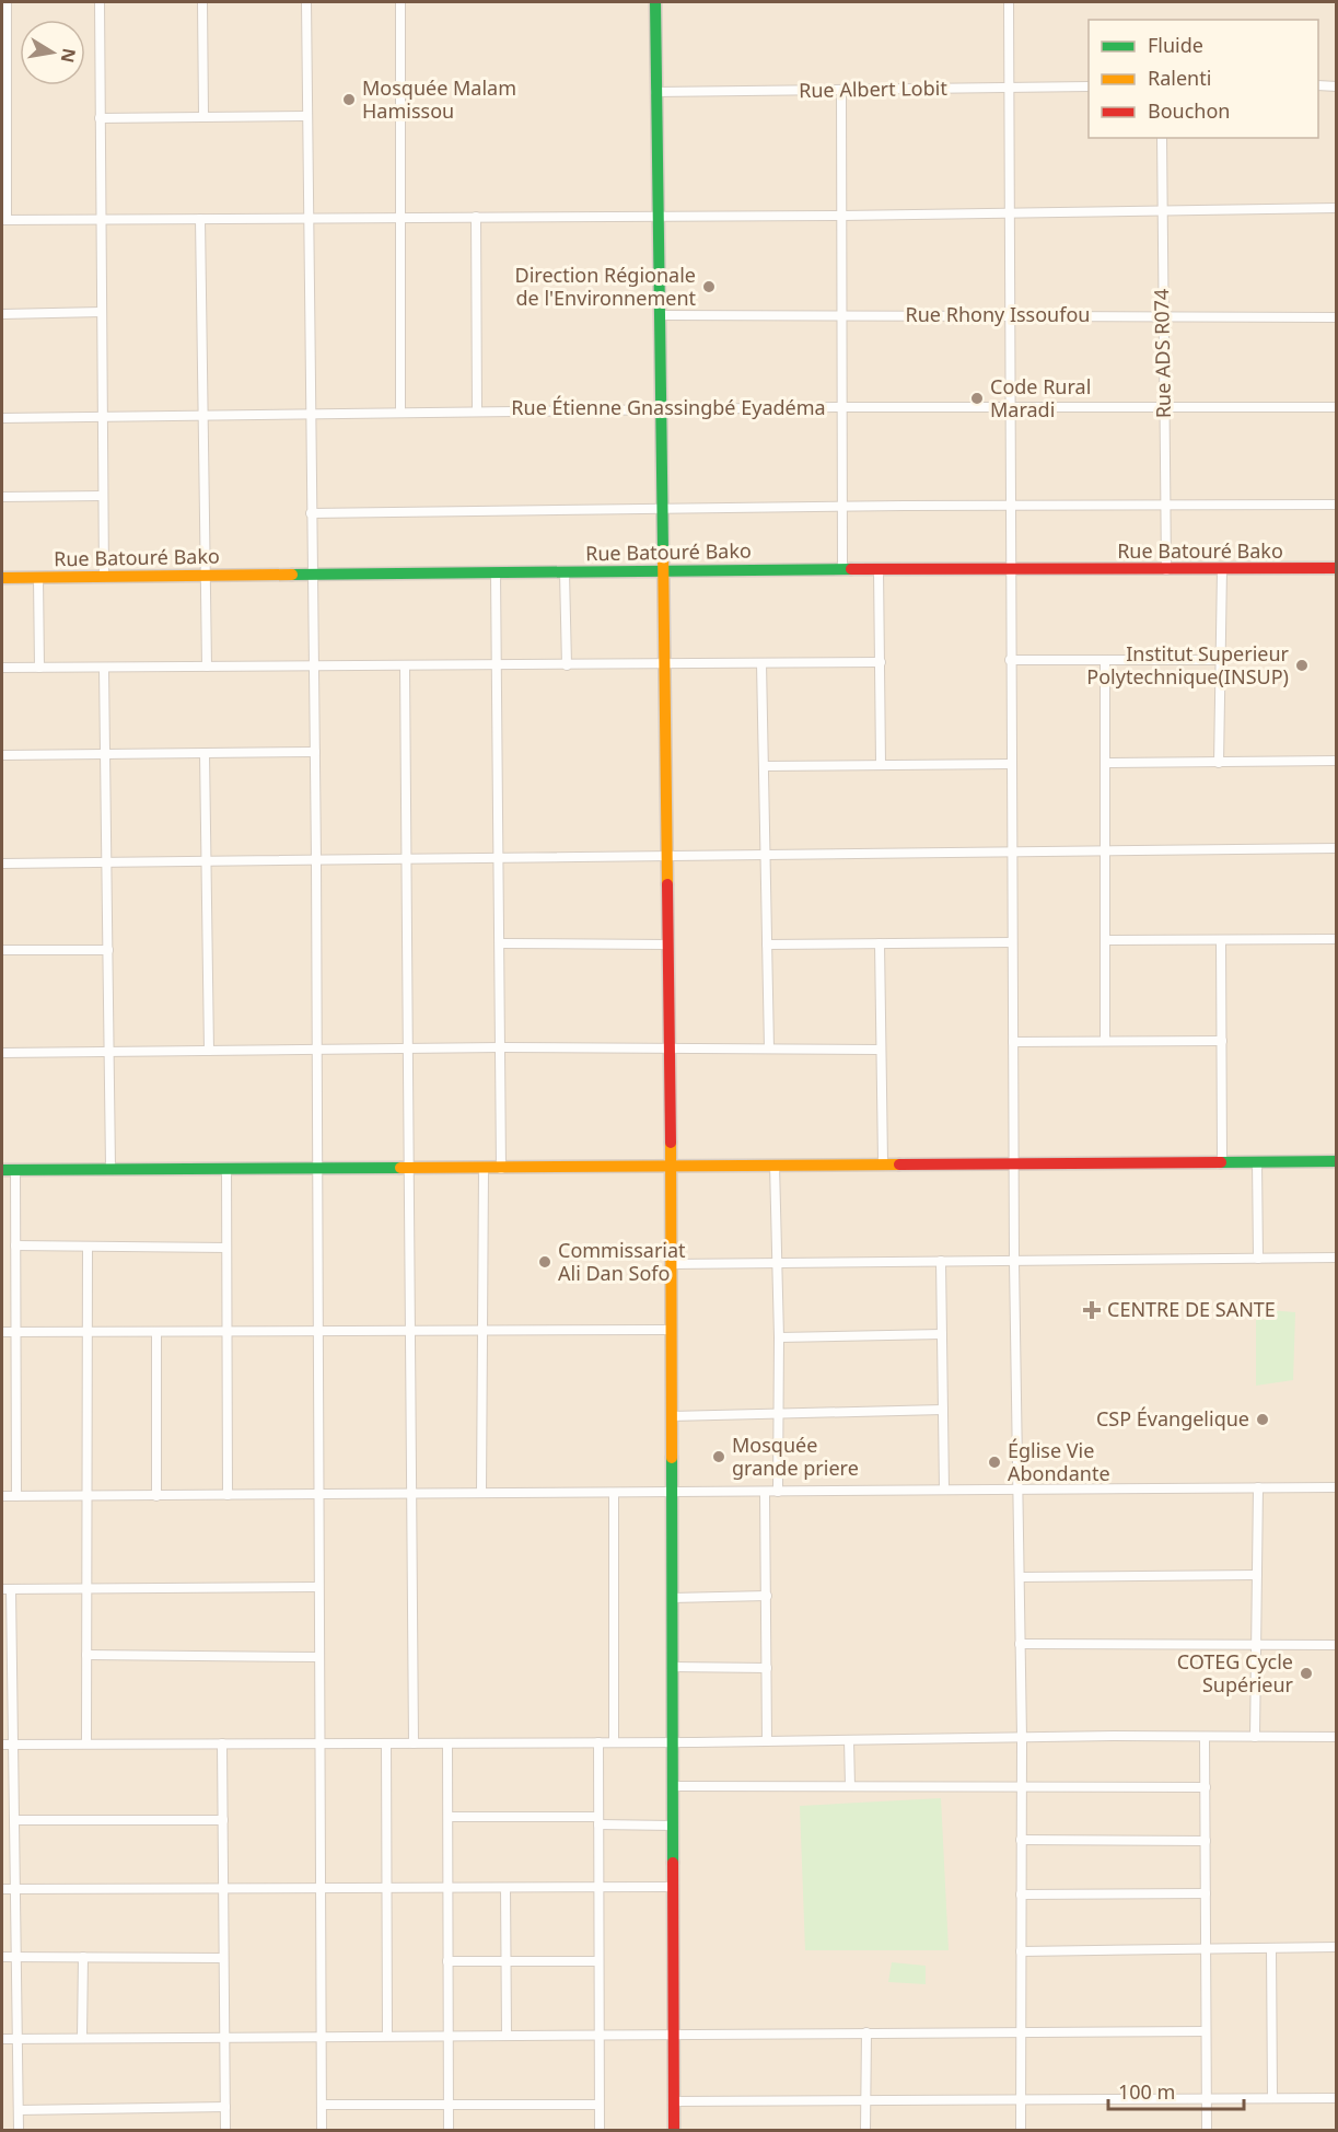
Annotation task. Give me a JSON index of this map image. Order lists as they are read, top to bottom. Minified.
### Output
{"streets":{"street":["Rue Albert Lobit","Rue Rhony Issoufou","Rue ADS R074","Rue Étienne Gnassingbé Eyadéma","Rue Batouré Bako"]},"crossings":[["Rue Rhony Issoufou","Rue ADS R074"],["Rue ADS R074","Rue Étienne Gnassingbé Eyadéma"],["Rue ADS R074","Rue Batouré Bako"]],"places":{"other":["Mosquée Malam Hamissou","Direction Régionale de l'Environnement","Code Rural Maradi","Institut Superieur Polytechnique(INSUP)","Commissariat Ali Dan Sofo","CSP Évangelique","Mosquée grande priere","Église Vie Abondante","COTEG Cycle Supérieur"],"health":["CENTRE DE SANTE"]},"legend":["Fluide","Ralenti","Bouchon"],"scale_bar":"100 m","north":"right"}
